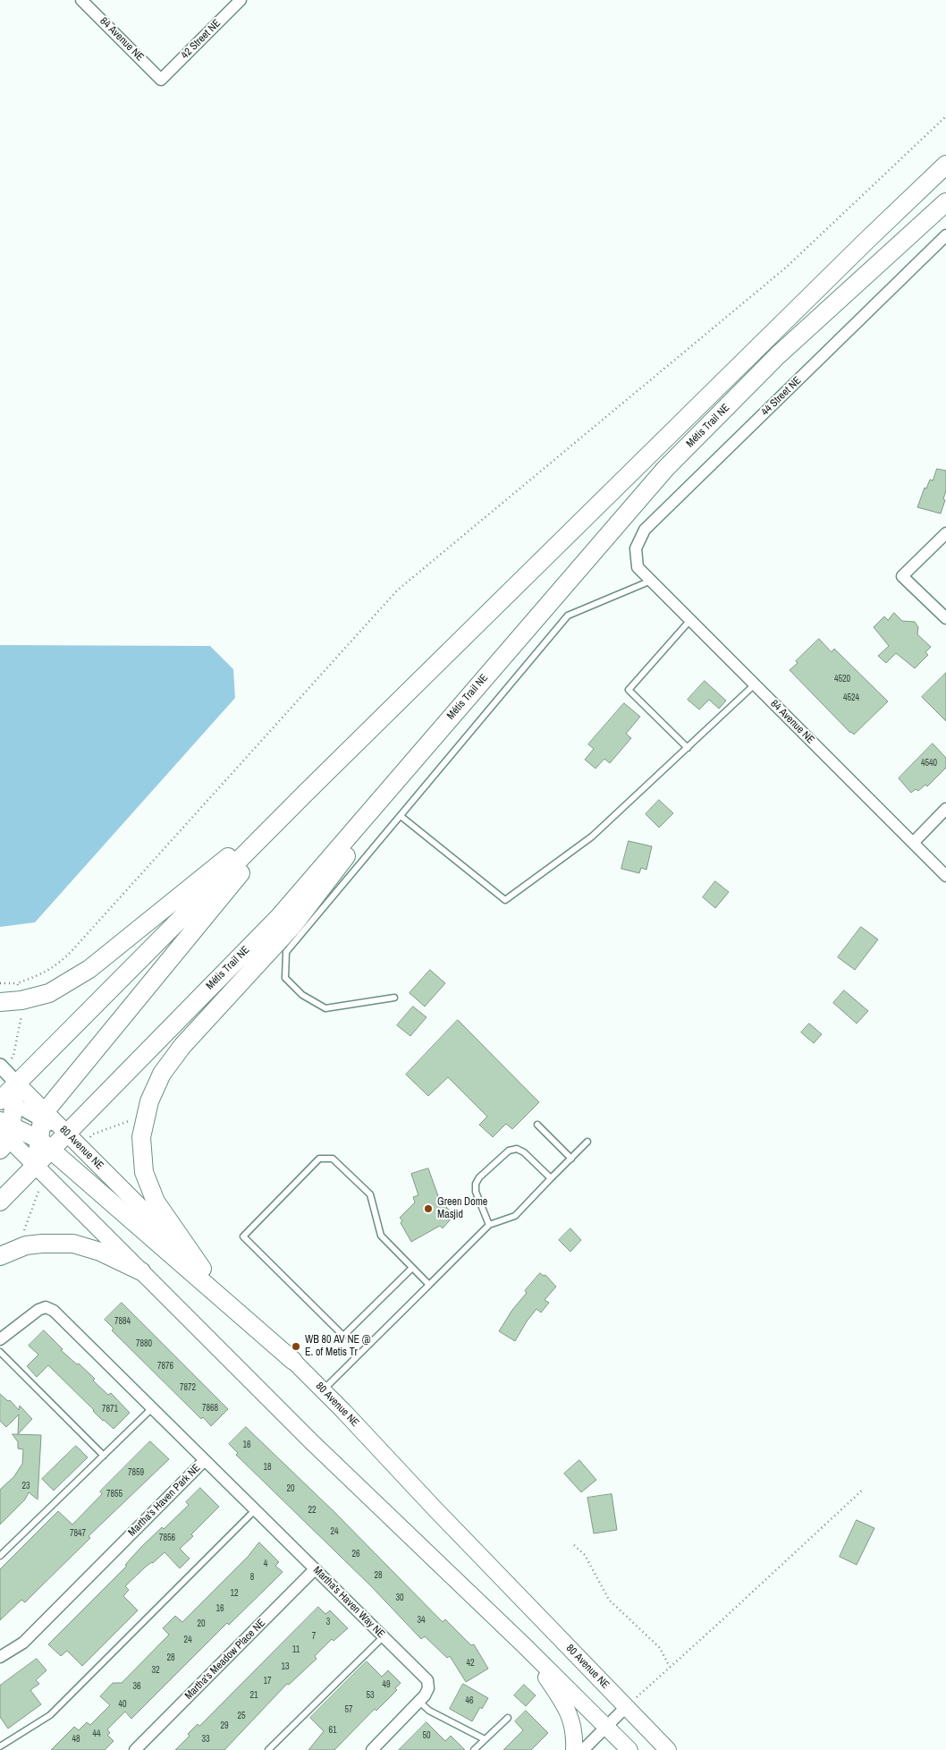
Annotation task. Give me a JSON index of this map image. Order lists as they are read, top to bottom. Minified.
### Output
{"streets":{"main road":["Métis Trail NE","80 Avenue NE"],"street":["84 Avenue NE","42 Street NE","44 Street NE","Martha's Haven Park NE","Martha's Haven Way NE","Martha's Meadow Place NE"]},"crossings":[["84 Avenue NE","42 Street NE"],["84 Avenue NE","44 Street NE"],["Métis Trail NE","80 Avenue NE"],["Martha's Haven Park NE","Martha's Haven Way NE"],["Martha's Haven Way NE","Martha's Meadow Place NE"]],"places":["Green Dome Masjid","WB 80 AV NE @ E. of Metis Tr"],"house_numbers":["4520","4524","4540","7884","7880","7876","7872","7868","7871","16","18","7859","23","20","7855","22","24","7847","7856","26","4","28","8","12","30","16","34","3","20","7","24","11","28","42","13","32","17","49","36","21","53","46","40","57","25","29","61","44","50","48","33"]}
